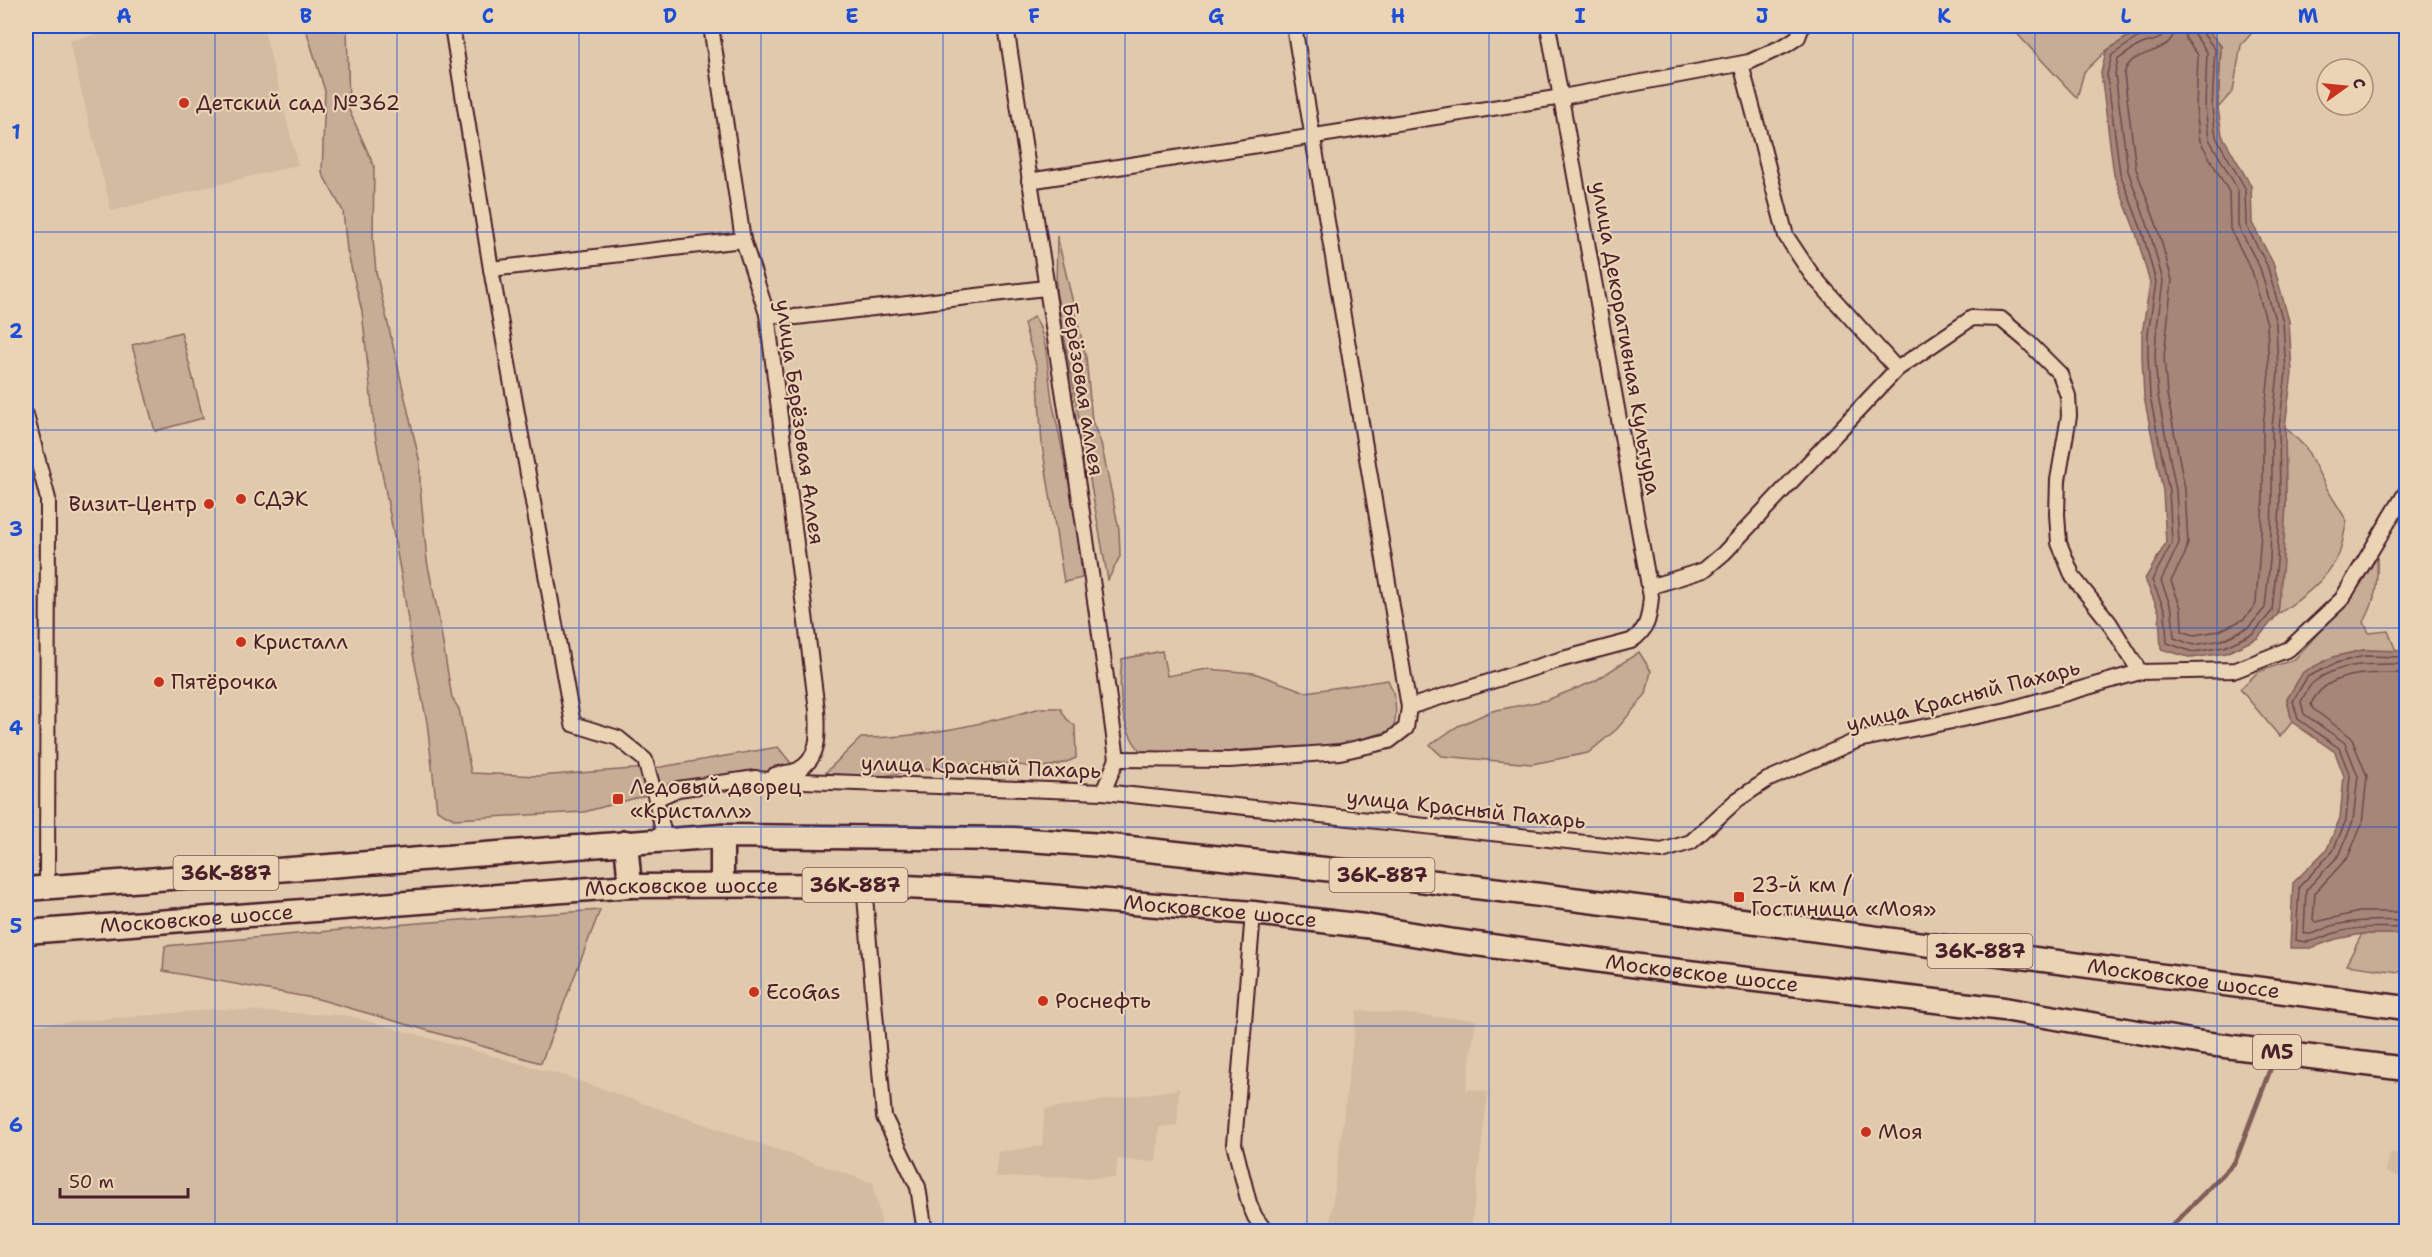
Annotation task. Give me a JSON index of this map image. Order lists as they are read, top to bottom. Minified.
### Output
{"streets":{"main road":["36К-887","Московское шоссе","М5"],"street":["улица Декоративная Культура","Берёзовая аллея","улица Берёзовая Аллея","улица Красный Пахарь"]},"crossings":[["улица Берёзовая Аллея","улица Красный Пахарь"]],"places":{"other":["Детский сад №362","СДЭК","Визит-Центр","Кристалл","Пятёрочка","EcoGas","Роснефть","Моя"],"transit":["Ледовый дворец «Кристалл»","23-й км / Гостиница «Моя»"]},"scale_bar":"50 m","north":"right","grid":{"columns":["A","B","C","D","E","F","G","H","I","J","K","L","M"],"rows":["1","2","3","4","5","6"]}}
